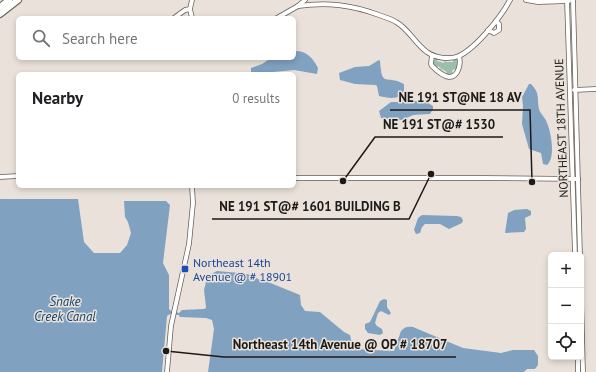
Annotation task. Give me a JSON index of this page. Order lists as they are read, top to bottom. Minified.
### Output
{"streets":{"street":["NORTHEAST 18TH AVENUE"]},"water":["Snake Creek Canal"],"places":{"other":["NE 191 ST@# 1601 BUILDING B","NE 191 ST@# 1530","NE 191 ST@NE 18 AV","Northeast 14th Avenue @ OP # 18707"],"transit":["Northeast 14th Avenue @ # 18901"]},"page":{"search":"Search here","heading":["Nearby","0 results"],"map_buttons":["+","−"]}}
